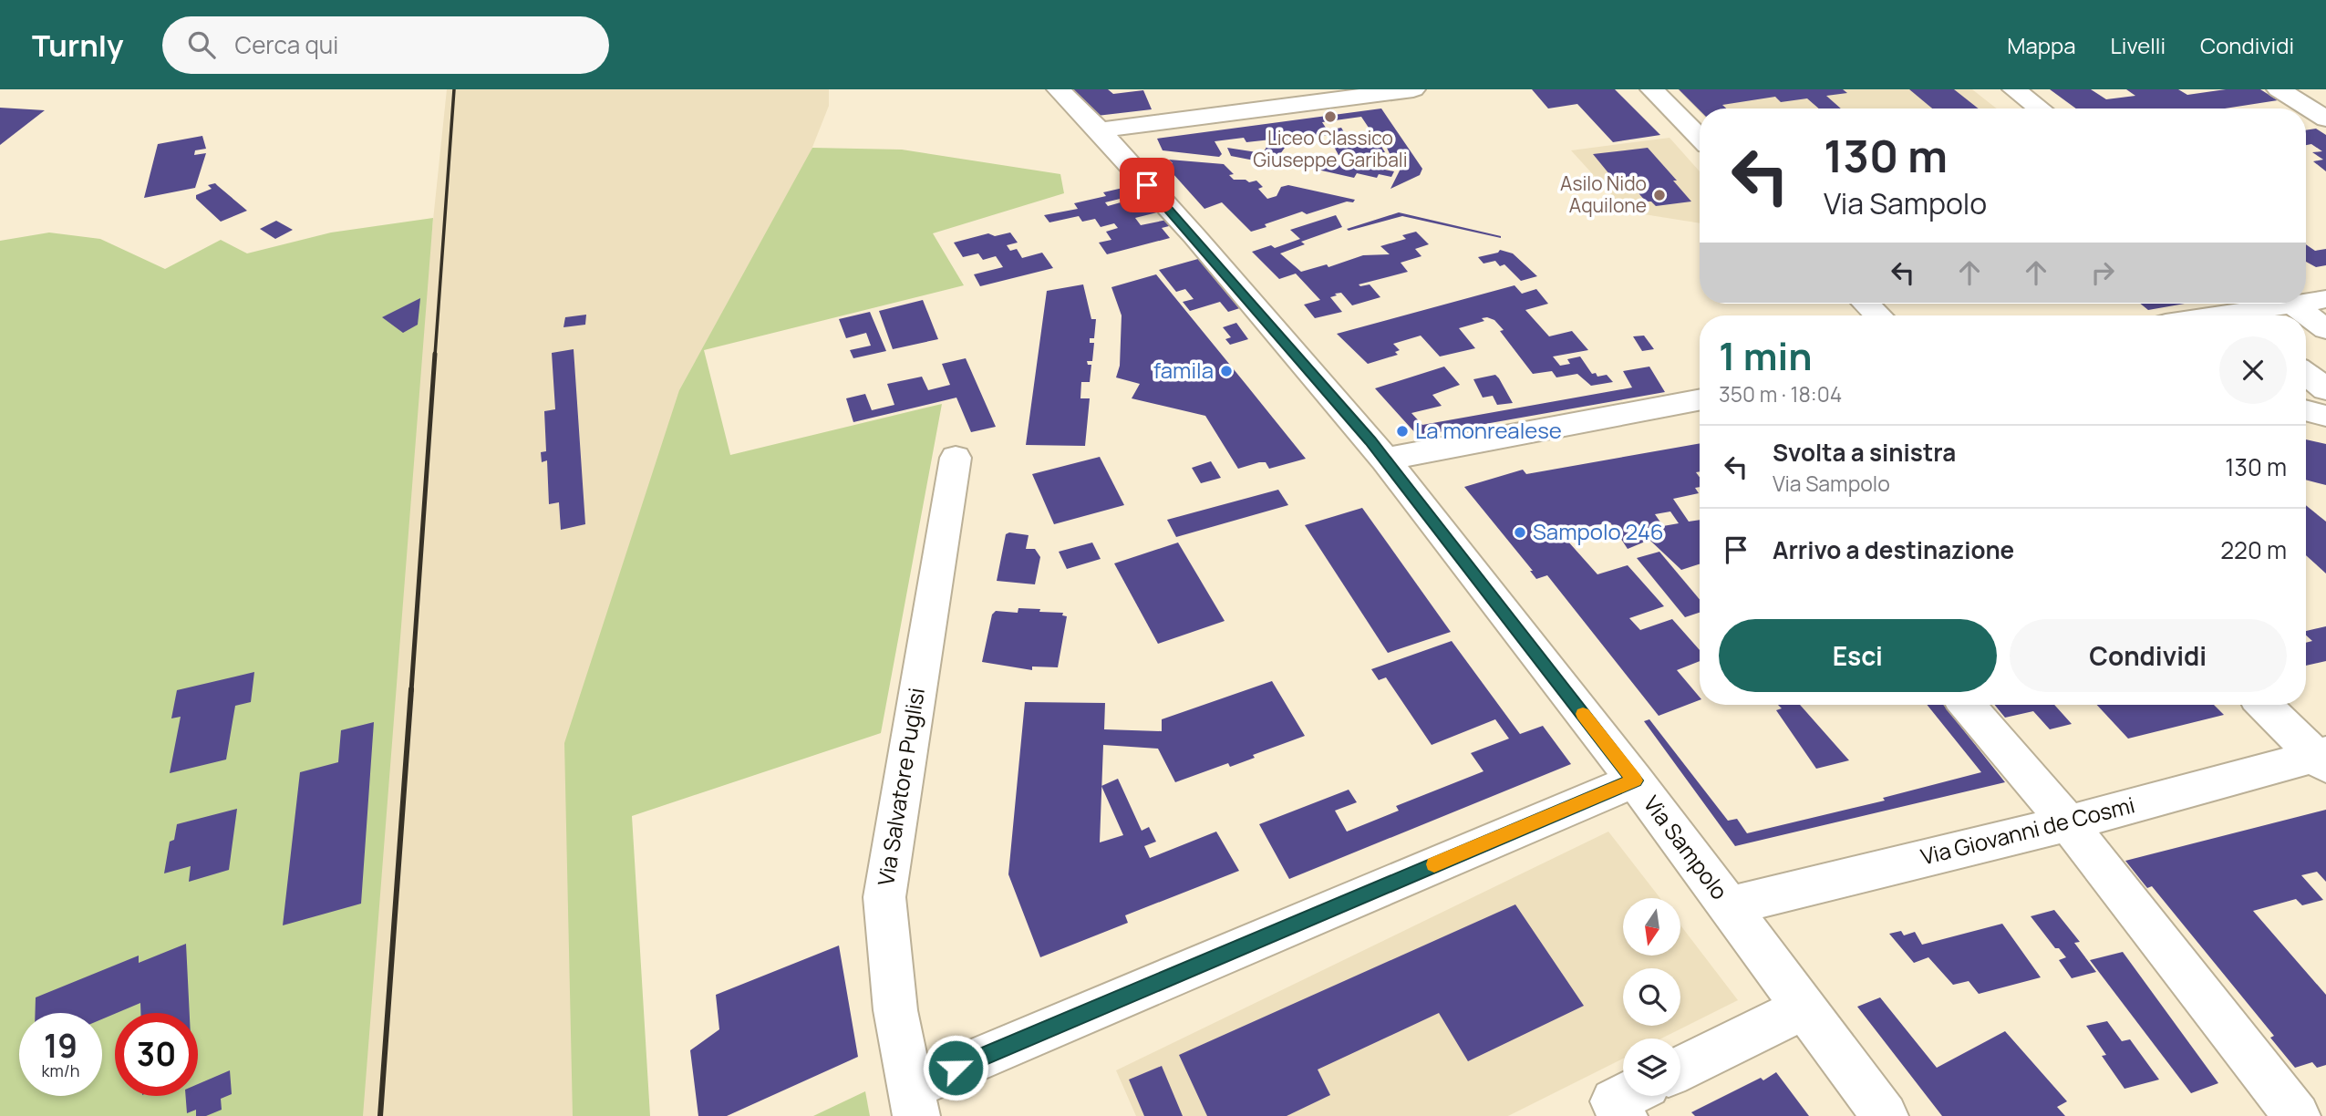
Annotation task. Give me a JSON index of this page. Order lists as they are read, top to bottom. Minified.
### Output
{"streets":{"street":["Via Salvatore Puglisi","Via Giovanni de Cosmi","Via Sampolo"]},"crossings":[["Via Giovanni de Cosmi","Via Sampolo"]],"places":["Liceo Classico Giuseppe Garibali","Asilo Nido Aquilone","famila","La monrealese","Sampolo 246"],"north":"bottom","page":{"header":"Turnly","search":"Cerca qui","nav":["Mappa","Livelli","Condividi"],"turn":["130 m","Via Sampolo"],"heading":["1 min","350 m · 18:04"],"list":[{"name":"Svolta a sinistra","note":"Via Sampolo","value":"130 m"},{"name":"Arrivo a destinazione","value":"220 m"}],"buttons":["Esci","Condividi"],"speed":"19 km/h","limit":"30"}}
